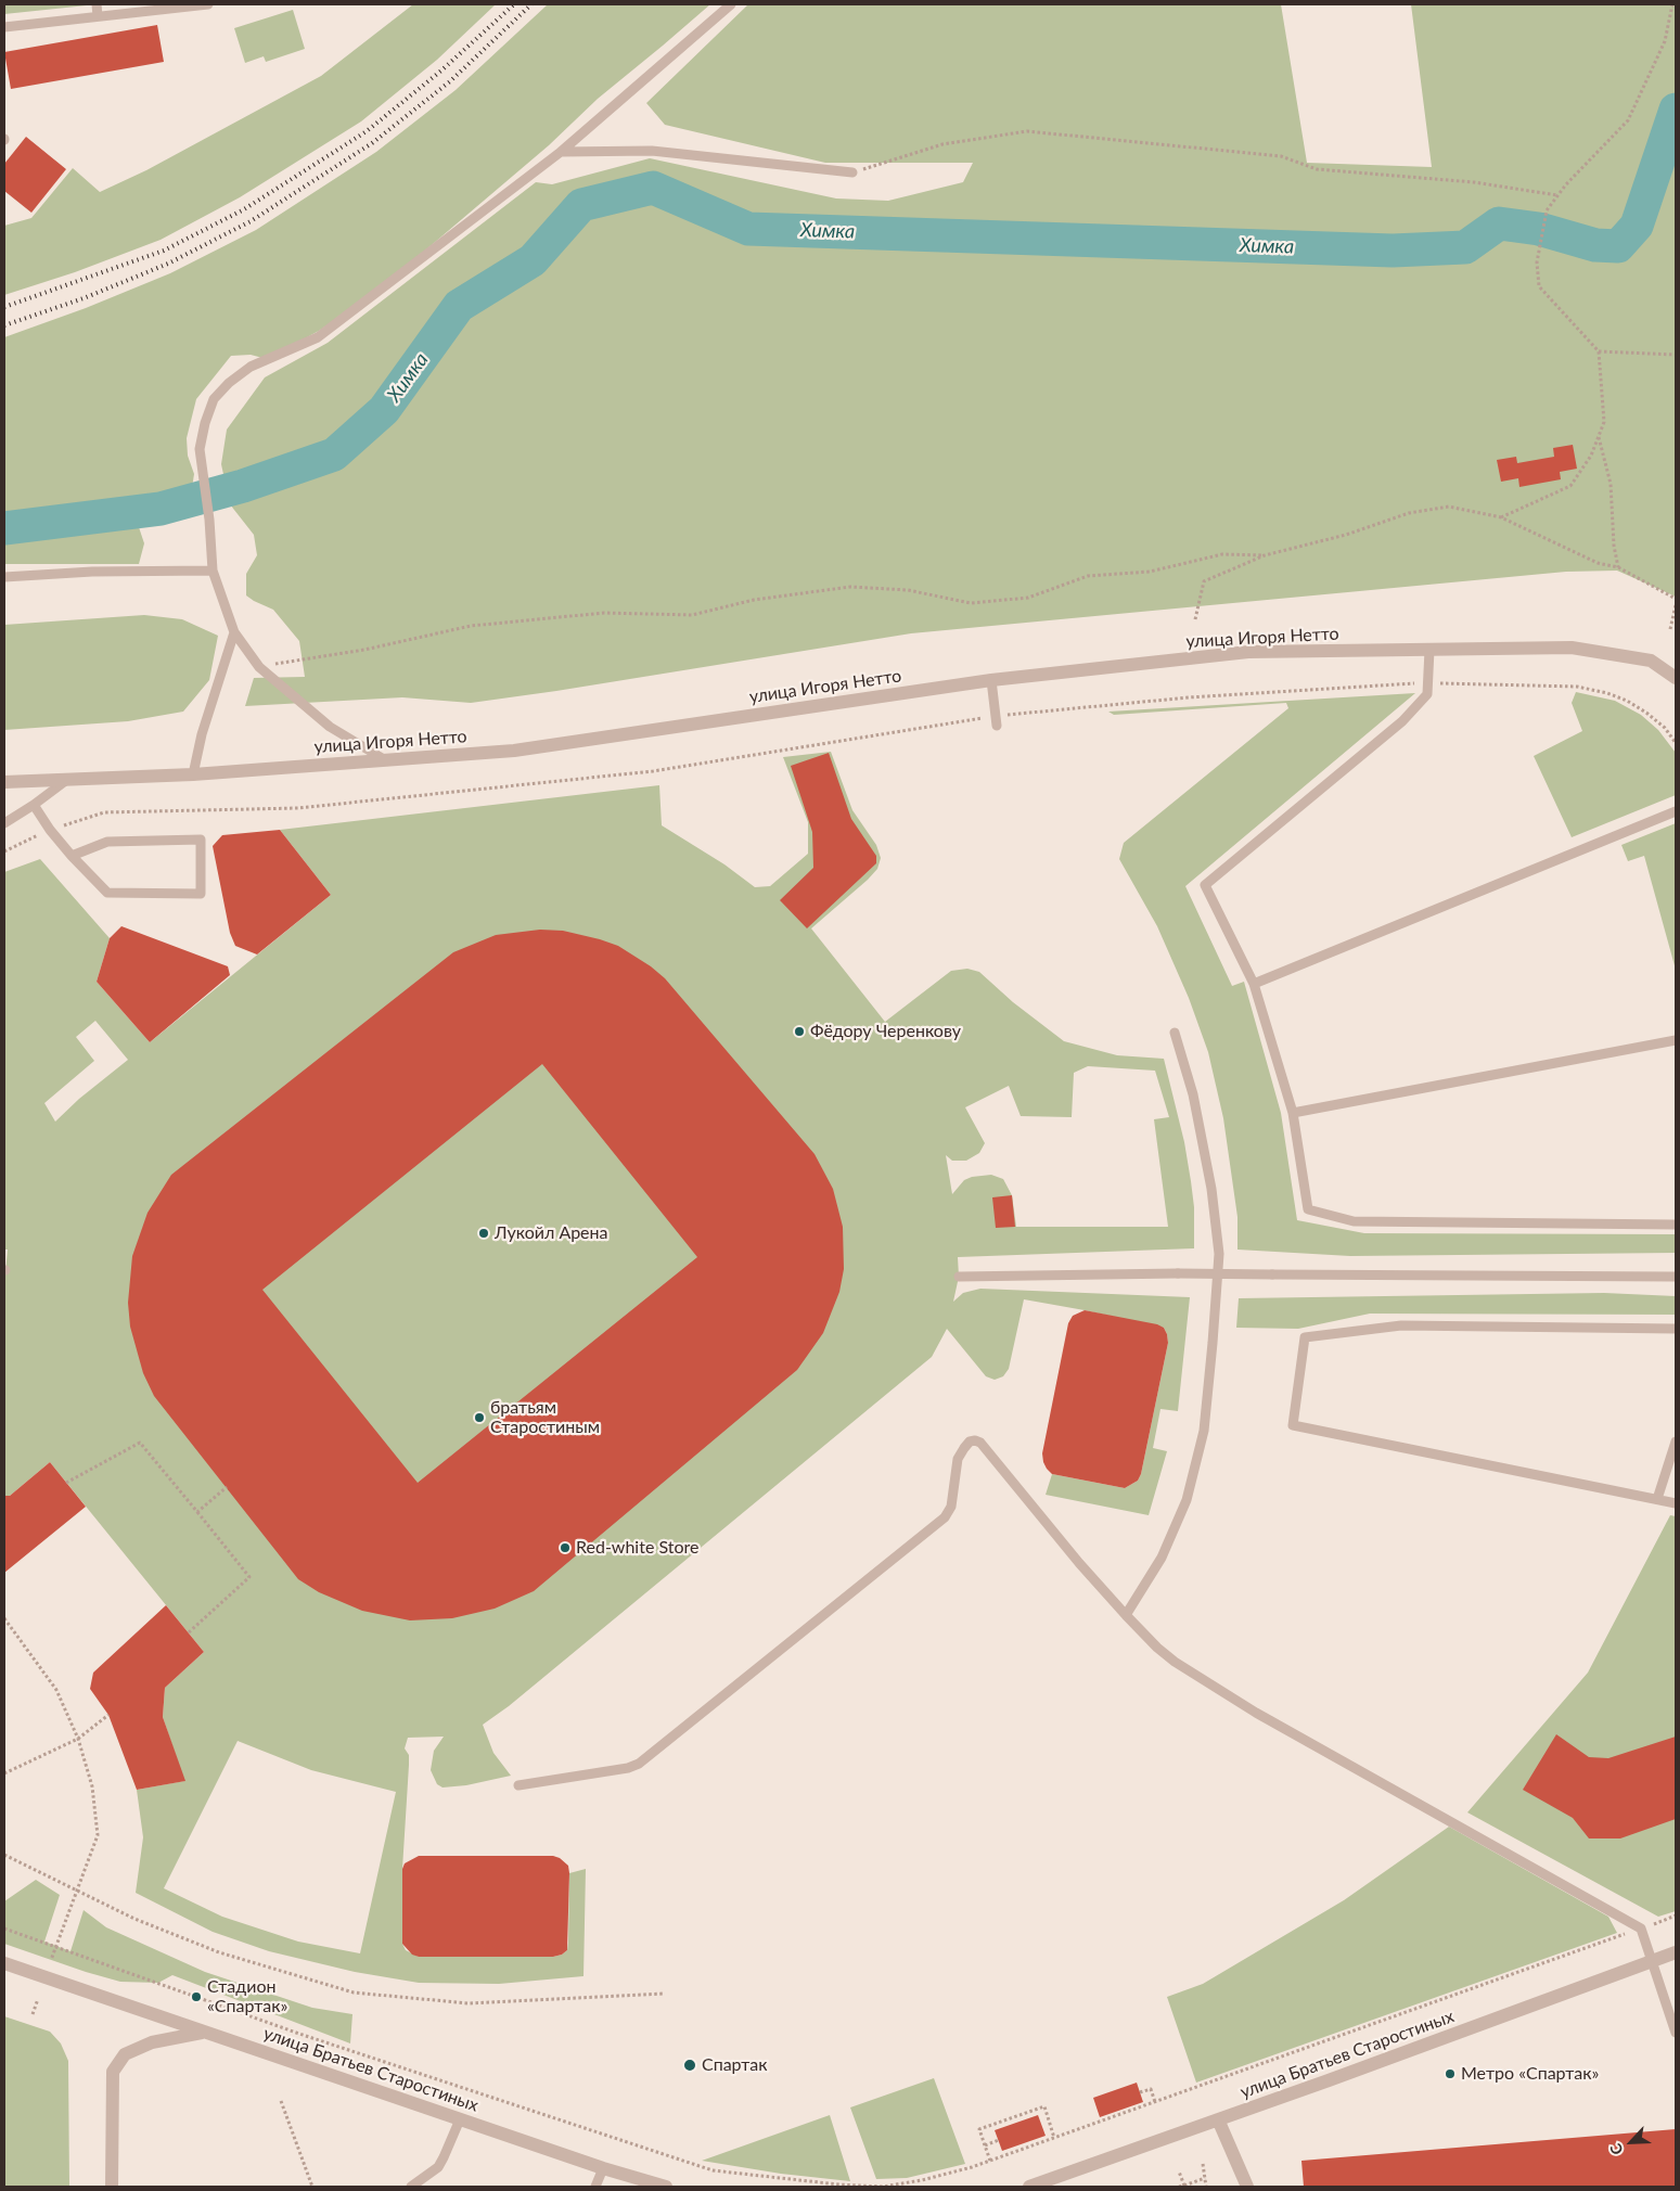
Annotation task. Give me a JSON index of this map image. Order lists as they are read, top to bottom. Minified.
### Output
{"streets":{"street":["улица Игоря Нетто","улица Братьев Старостиных"]},"water":["Химка"],"places":["Фёдору Черенкову","Лукойл Арена","братьям Старостиным","Red-white Store","Стадион «Спартак»","Спартак","Метро «Спартак»"],"north":"bottom left"}
